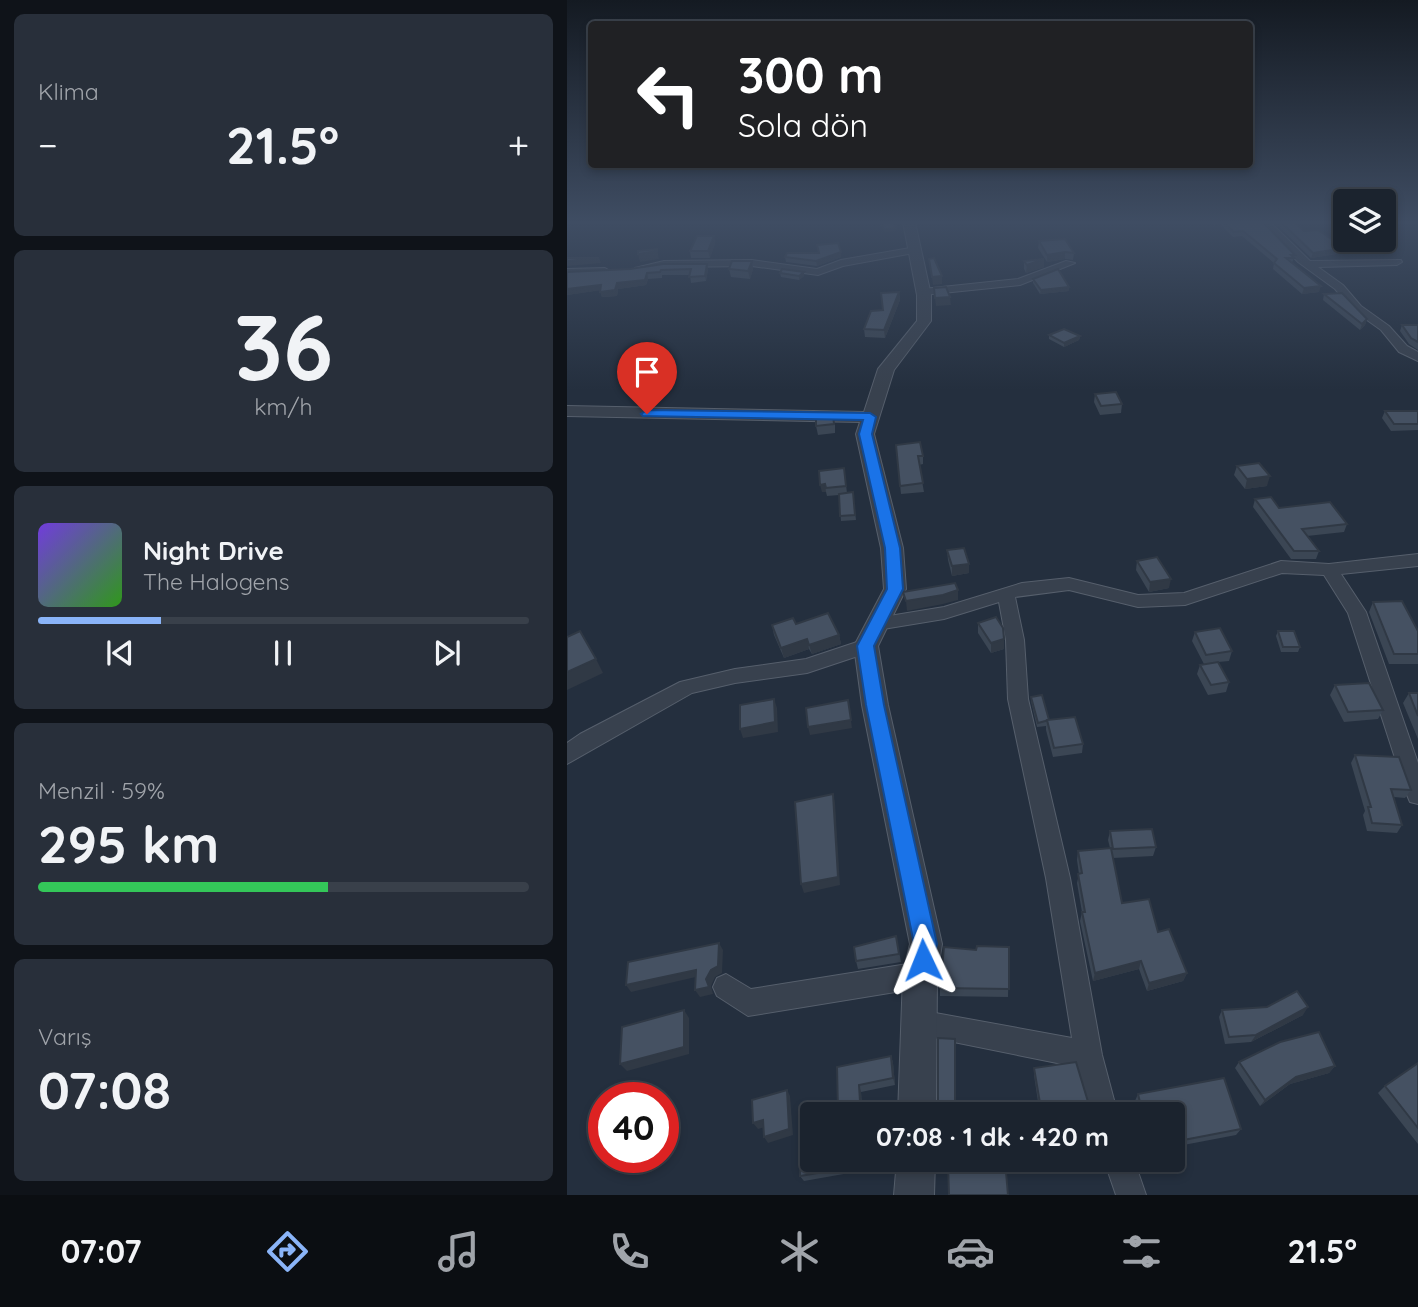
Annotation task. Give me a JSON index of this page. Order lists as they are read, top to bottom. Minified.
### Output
{"page":{"tile":["Klima",["36","km/h"],["Menzil · 59%","295 km"],["Varış","07:08"]],"turn":["300 m","Sola dön"],"heat":["−","21.5°","+"],"song":["Night Drive","The Halogens"],"limit":"40","trip":"07:08 · 1 dk · 420 m","tabs":["07:07","21.5°"]}}
